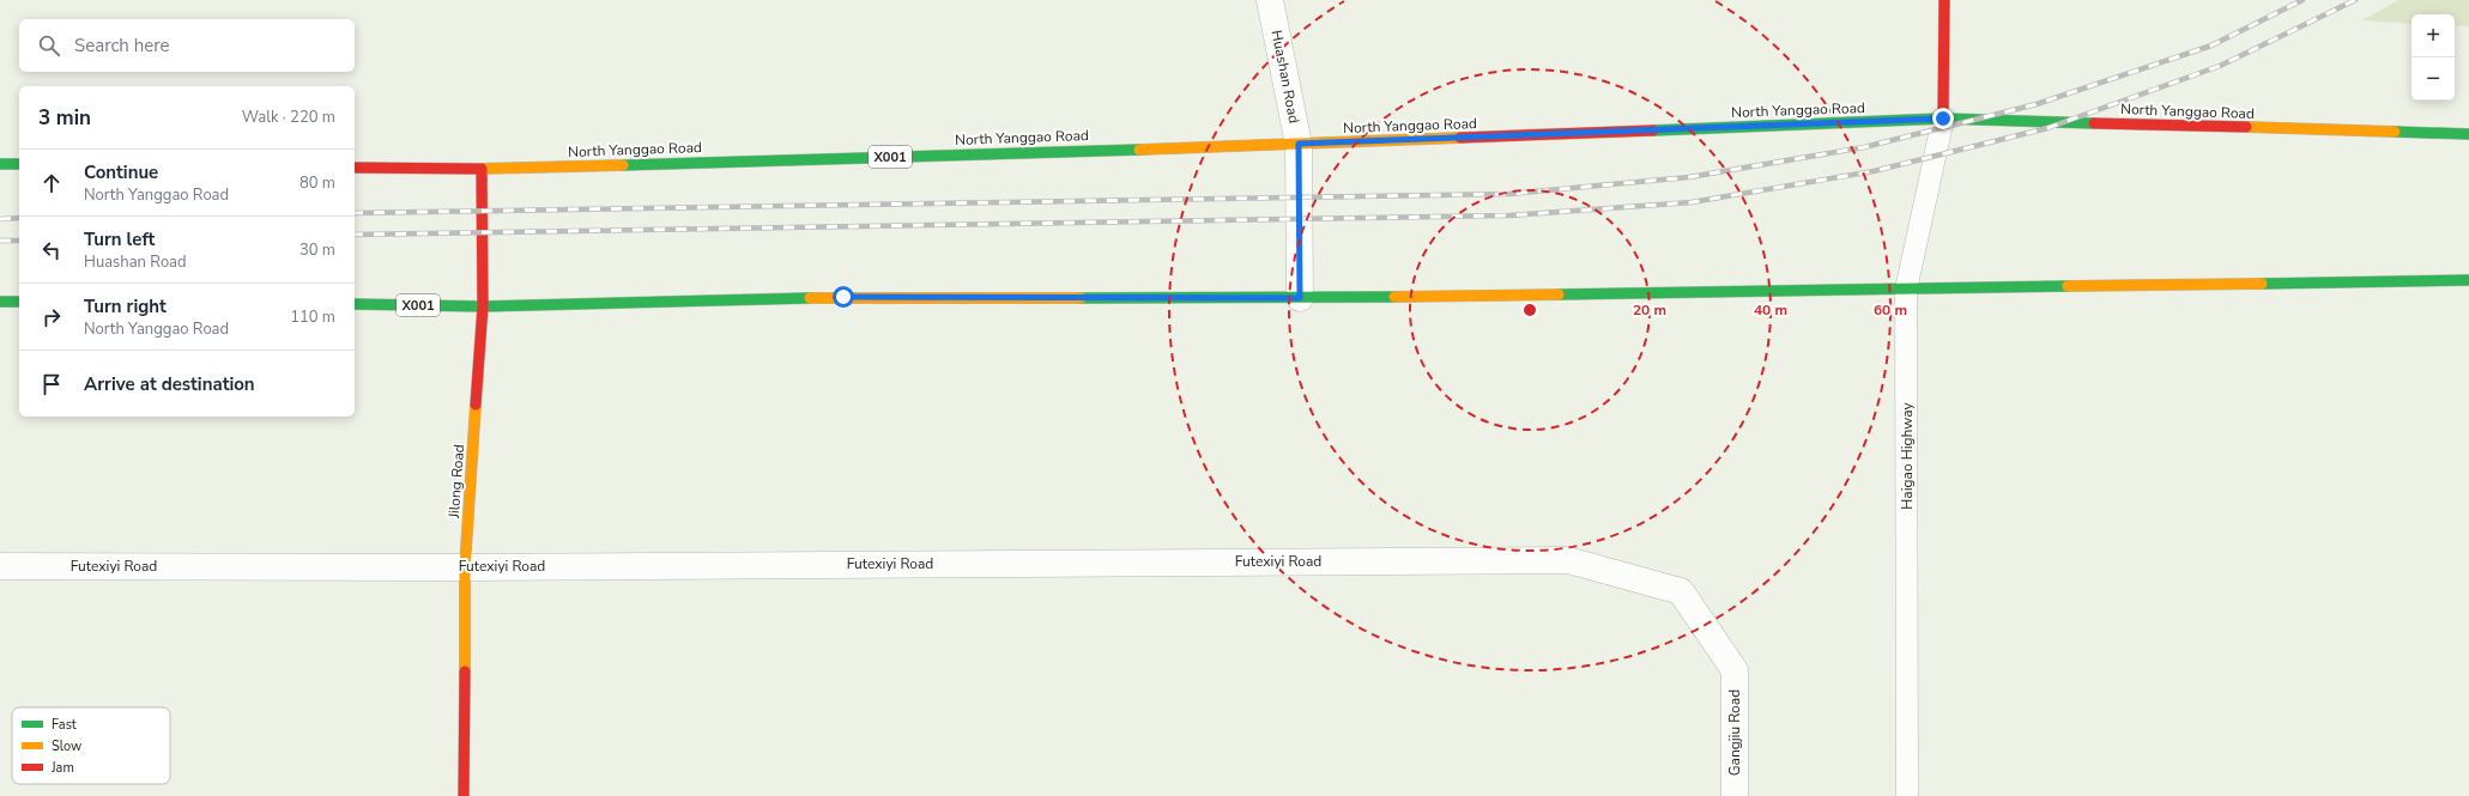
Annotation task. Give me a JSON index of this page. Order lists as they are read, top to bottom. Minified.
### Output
{"streets":{"main road":["North Yanggao Road","X001","Jilong Road"],"street":["Huashan Road","Futexiyi Road","Gangjiu Road"],"lane":["Haigao Highway"]},"crossings":[["Huashan Road","North Yanggao Road"],["Huashan Road","X001"],["North Yanggao Road","Haigao Highway"],["North Yanggao Road","Jilong Road"],["X001","Haigao Highway"],["X001","Jilong Road"],["Jilong Road","Futexiyi Road"],["Futexiyi Road","Gangjiu Road"]],"legend":["Fast","Slow","Jam"],"page":{"map_buttons":["+","−"],"search":"Search here","heading":["3 min","Walk · 220 m"],"list":[["Continue","North Yanggao Road","80 m"],["Turn left","Huashan Road","30 m"],["Turn right","North Yanggao Road","110 m"],"Arrive at destination"]},"rings":["20 m","40 m","60 m"]}
